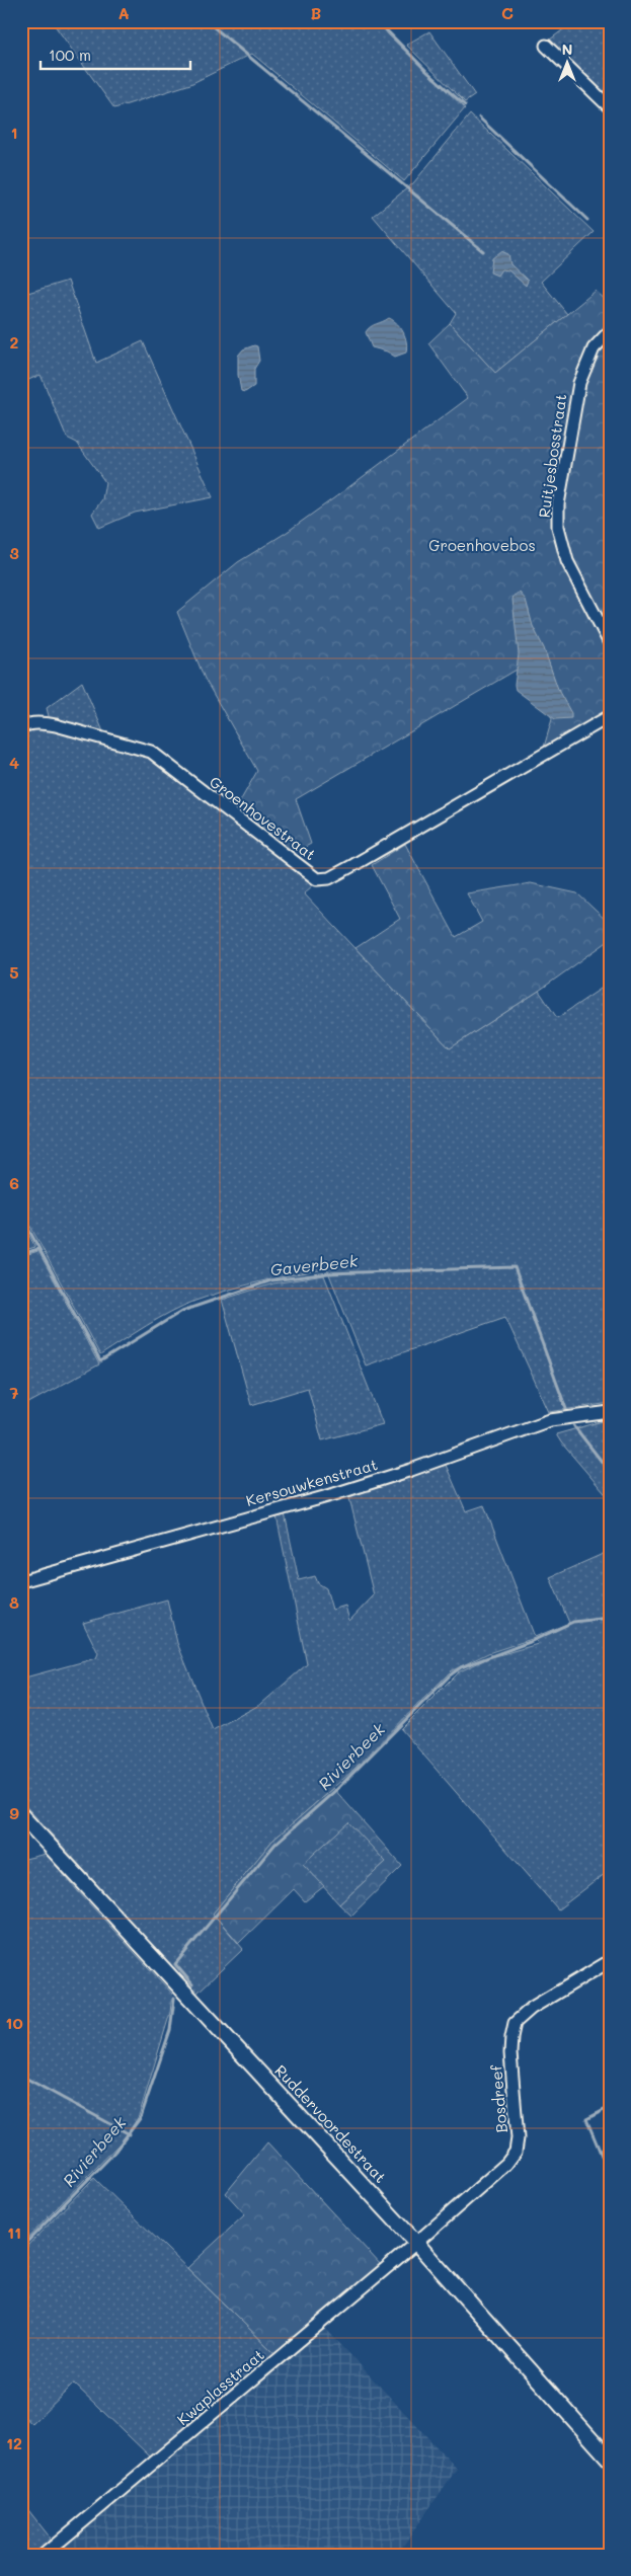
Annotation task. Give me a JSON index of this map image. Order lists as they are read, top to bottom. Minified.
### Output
{"streets":{"street":["Ruitjesbosstraat","Groenhovestraat","Kersouwkenstraat","Bosdreef","Ruddervoordestraat","Kwaplasstraat"]},"crossings":[["Bosdreef","Ruddervoordestraat"],["Bosdreef","Kwaplasstraat"],["Ruddervoordestraat","Kwaplasstraat"]],"water":["Gaverbeek","Rivierbeek"],"parks":["Groenhovebos"],"scale_bar":"100 m","north":"top","grid":{"columns":["A","B","C"],"rows":["1","2","3","4","5","6","7","8","9","10","11","12"]}}
